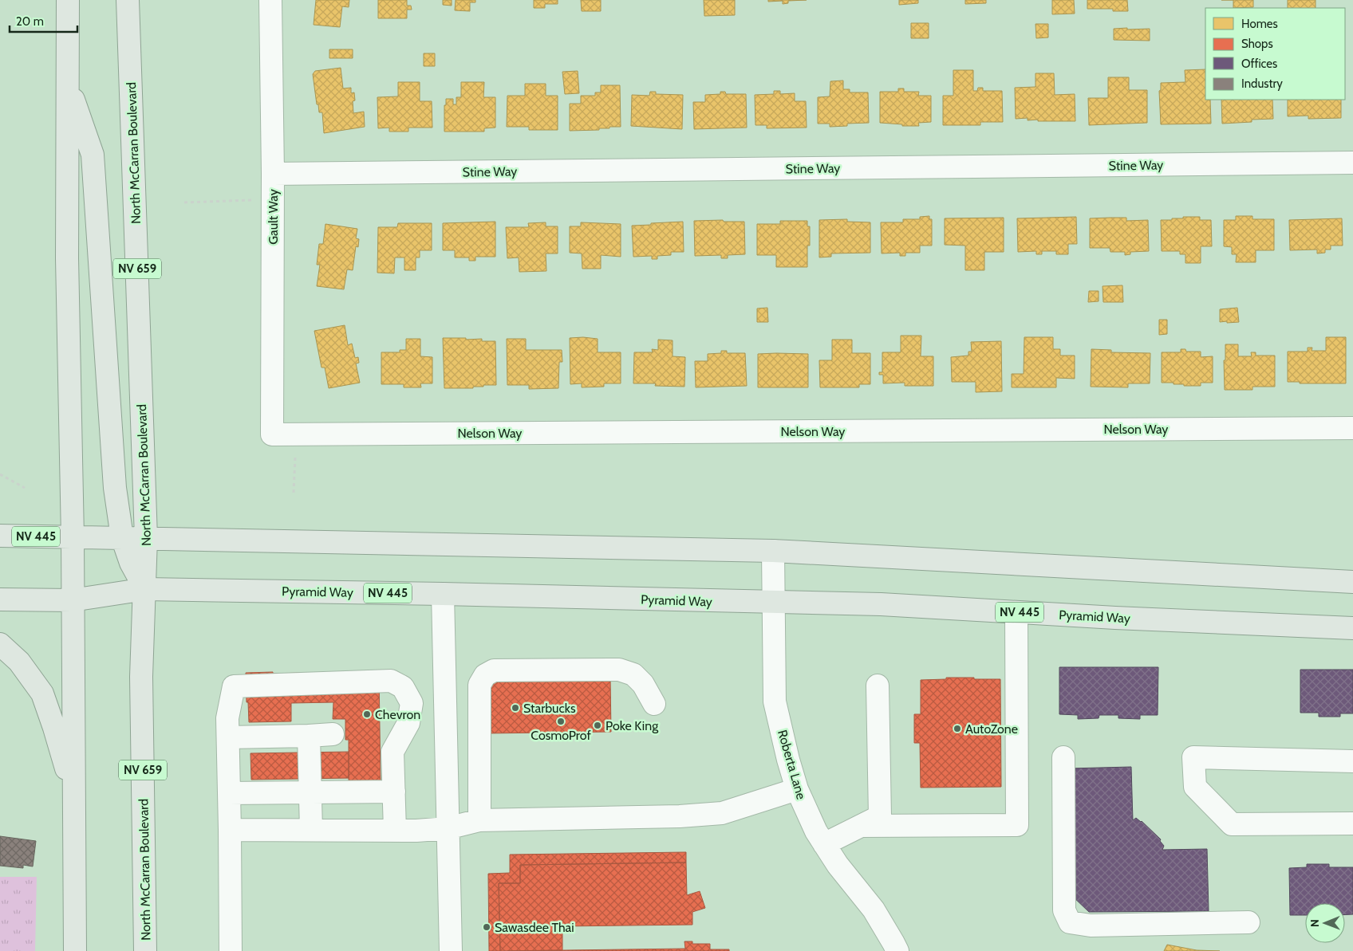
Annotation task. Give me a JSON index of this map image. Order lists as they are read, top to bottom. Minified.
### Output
{"streets":{"main road":["North McCarran Boulevard","NV 659","NV 445","Pyramid Way"],"street":["Stine Way","Gault Way","Nelson Way","Roberta Lane"]},"crossings":[["North McCarran Boulevard","NV 445"],["North McCarran Boulevard","Pyramid Way"],["Stine Way","Gault Way"],["Gault Way","Nelson Way"],["NV 445","Roberta Lane"],["Pyramid Way","Roberta Lane"]],"places":["Starbucks","Chevron","CosmoProf","Poke King","AutoZone","Sawasdee Thai"],"legend":["Homes","Shops","Offices","Industry"],"scale_bar":"20 m","north":"left"}
